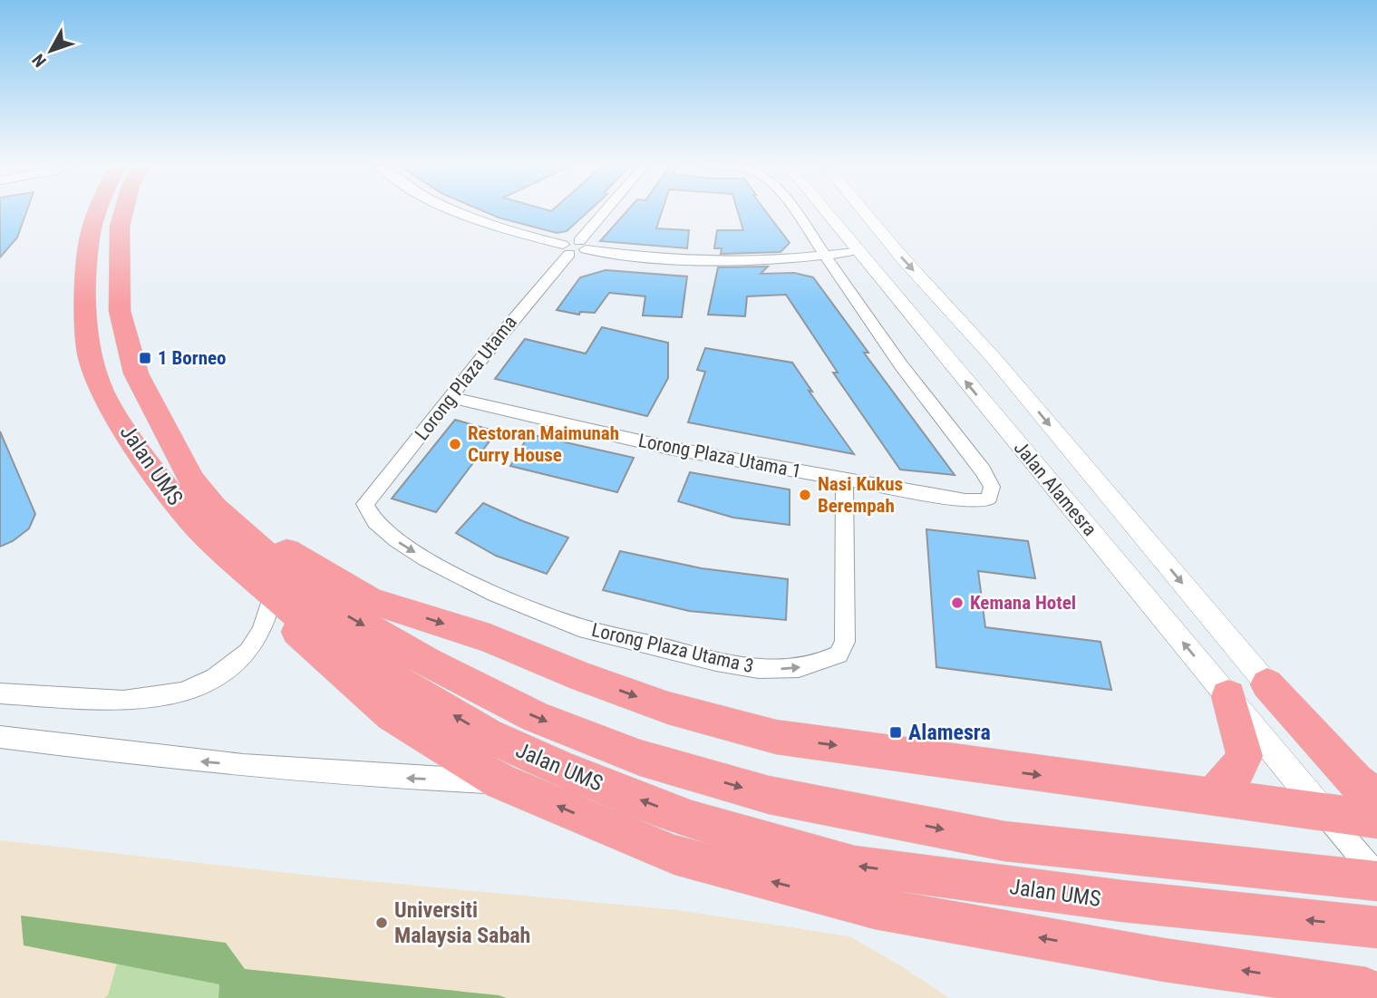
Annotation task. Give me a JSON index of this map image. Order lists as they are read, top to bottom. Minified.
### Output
{"streets":{"highway":["Jalan UMS"],"street":["Lorong Plaza Utama","Lorong Plaza Utama 1","Jalan Alamesra","Lorong Plaza Utama 3"]},"crossings":[["Lorong Plaza Utama","Lorong Plaza Utama 1"],["Lorong Plaza Utama","Lorong Plaza Utama 3"],["Lorong Plaza Utama 1","Lorong Plaza Utama 3"]],"places":{"transit":["1 Borneo","Alamesra"],"other":["Restoran Maimunah Curry House","Nasi Kukus Berempah","Kemana Hotel","Universiti Malaysia Sabah"]},"north":"bottom left"}
